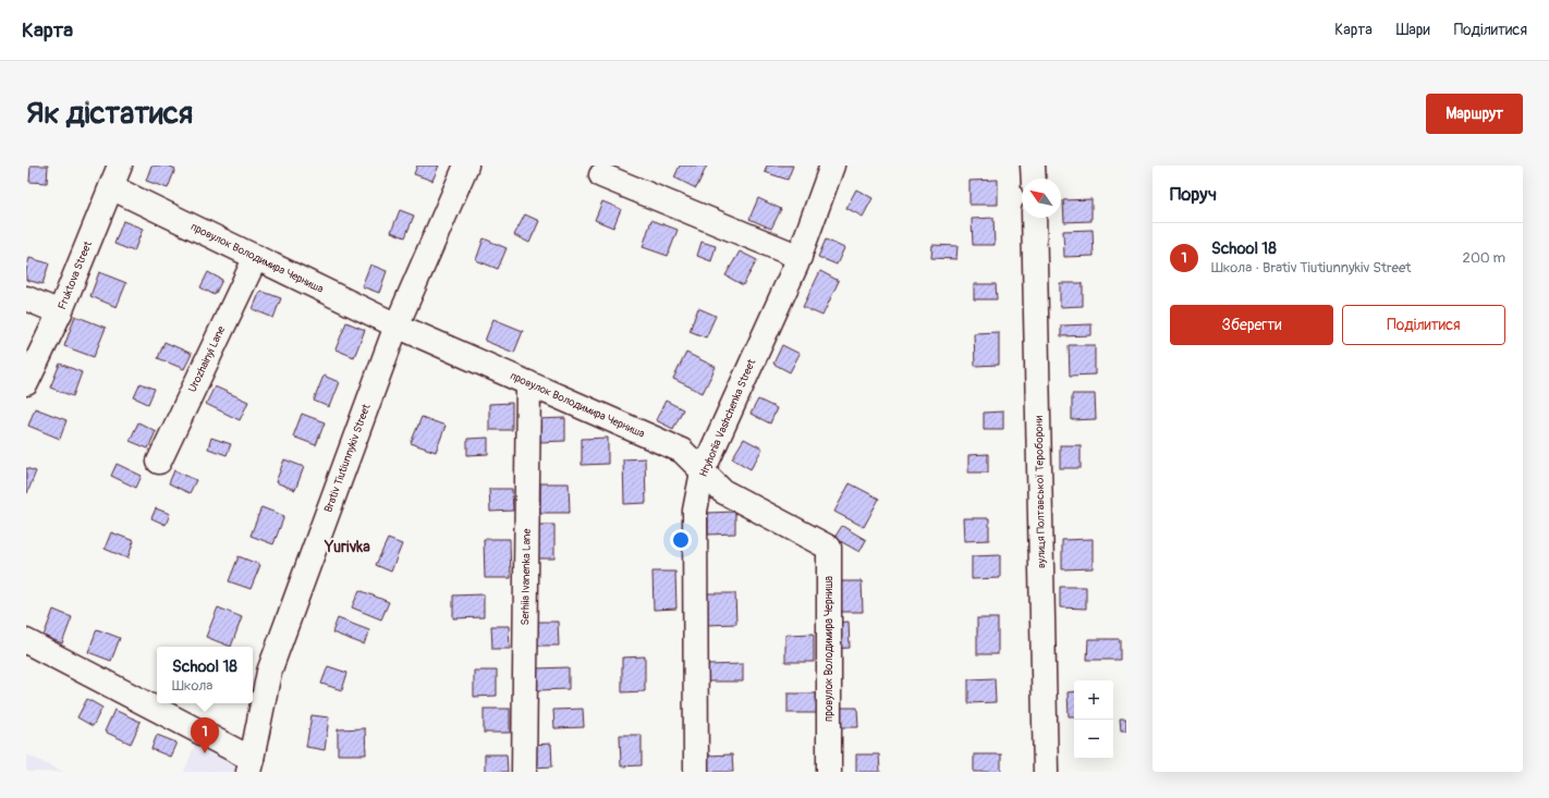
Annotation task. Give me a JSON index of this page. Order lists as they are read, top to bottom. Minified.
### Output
{"streets":{"street":["провулок Володимира Черниша","Fruktova Street","Urozhainyi Lane","Hryhoriia Vashchenka Street","Brativ Tiutiunnykiv Street","вулиця Полтавської Тероборони","Serhiia Ivanenka Lane"]},"crossings":[["провулок Володимира Черниша","Fruktova Street"],["провулок Володимира Черниша","Urozhainyi Lane"],["провулок Володимира Черниша","Hryhoriia Vashchenka Street"],["провулок Володимира Черниша","Brativ Tiutiunnykiv Street"],["провулок Володимира Черниша","Serhiia Ivanenka Lane"]],"districts":["Yurivka"],"north":"top left","page":{"header":"Карта","nav":["Карта","Шари","Поділитися"],"buttons":["Маршрут",["Зберегти","Поділитися"]],"title":"Як дістатися","heading":"Поруч","list":[{"mark":"1","name":"School 18","note":"Школа · Brativ Tiutiunnykiv Street","value":"200 m"}],"popup":["School 18","Школа"],"map_buttons":["+","−"],"pins":"1"}}
